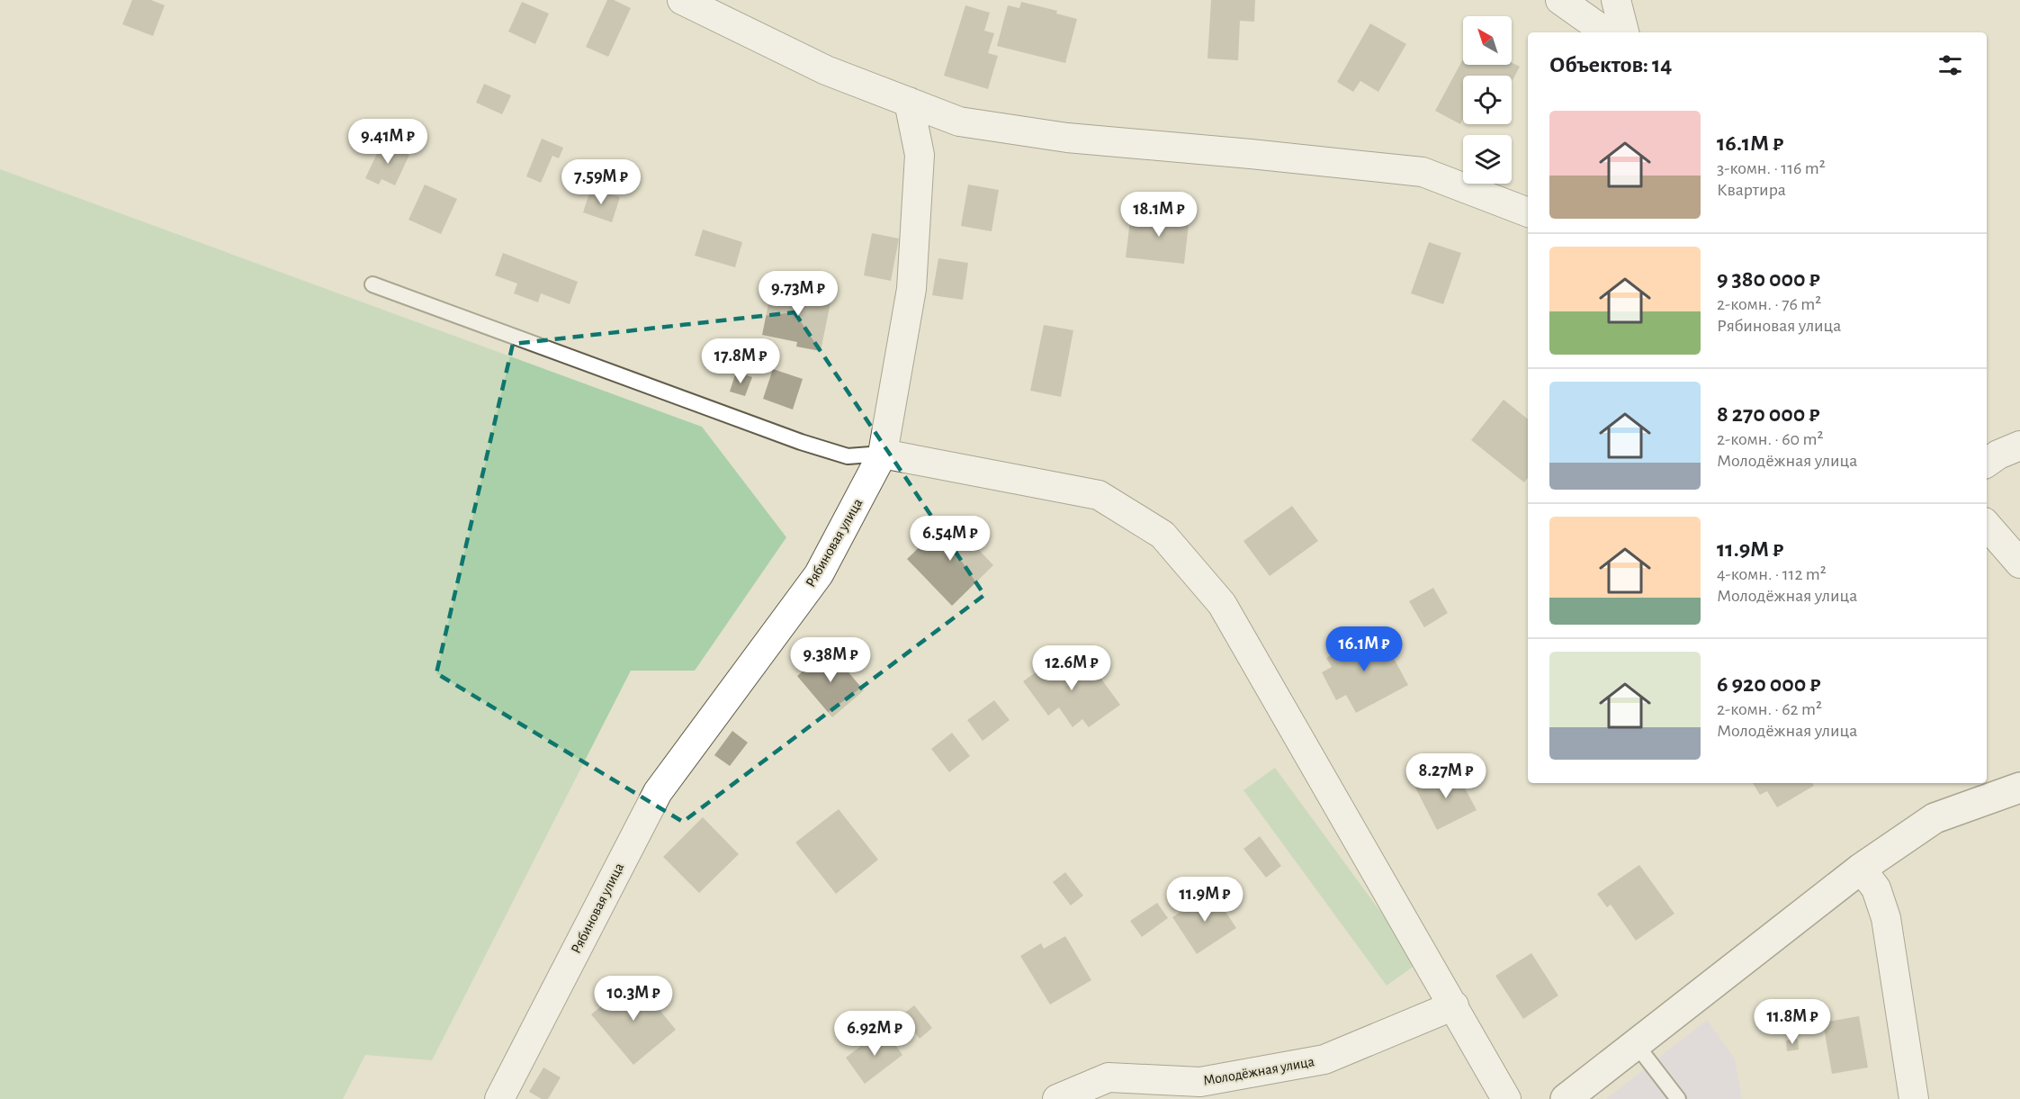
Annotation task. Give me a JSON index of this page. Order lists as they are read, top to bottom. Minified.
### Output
{"streets":{"street":["Рябиновая улица","Молодёжная улица"]},"north":"top left","page":{"heading":"Объектов: 14","list":[{"name":"16.1M ₽","note":"3-комн. · 116 m² · Квартира"},{"name":"9 380 000 ₽","note":"2-комн. · 76 m² · Рябиновая улица"},{"name":"8 270 000 ₽","note":"2-комн. · 60 m² · Молодёжная улица"},{"name":"11.9M ₽","note":"4-комн. · 112 m² · Молодёжная улица"},{"name":"6 920 000 ₽","note":"2-комн. · 62 m² · Молодёжная улица"}],"price":["9.41M ₽","7.59M ₽","18.1M ₽","9.73M ₽","17.8M ₽","6.54M ₽","16.1M ₽","9.38M ₽","12.6M ₽","8.27M ₽","11.9M ₽","10.3M ₽","11.8M ₽","6.92M ₽"]}}
